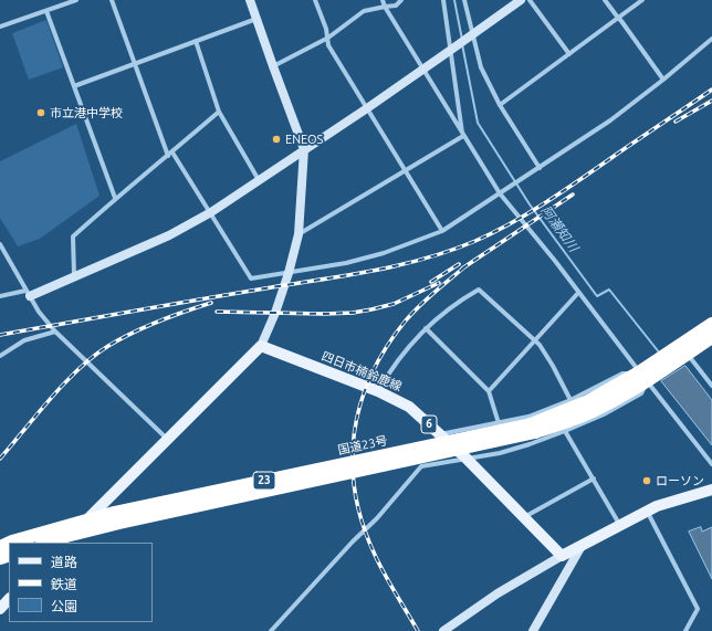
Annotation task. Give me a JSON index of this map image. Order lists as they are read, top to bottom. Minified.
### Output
{"streets":{"highway":["国道23号","23"],"main road":["四日市楠鈴鹿線","6"]},"water":["阿瀬知川"],"places":["市立港中学校","ENEOS","ローソン"],"legend":["道路","鉄道","公園"]}
